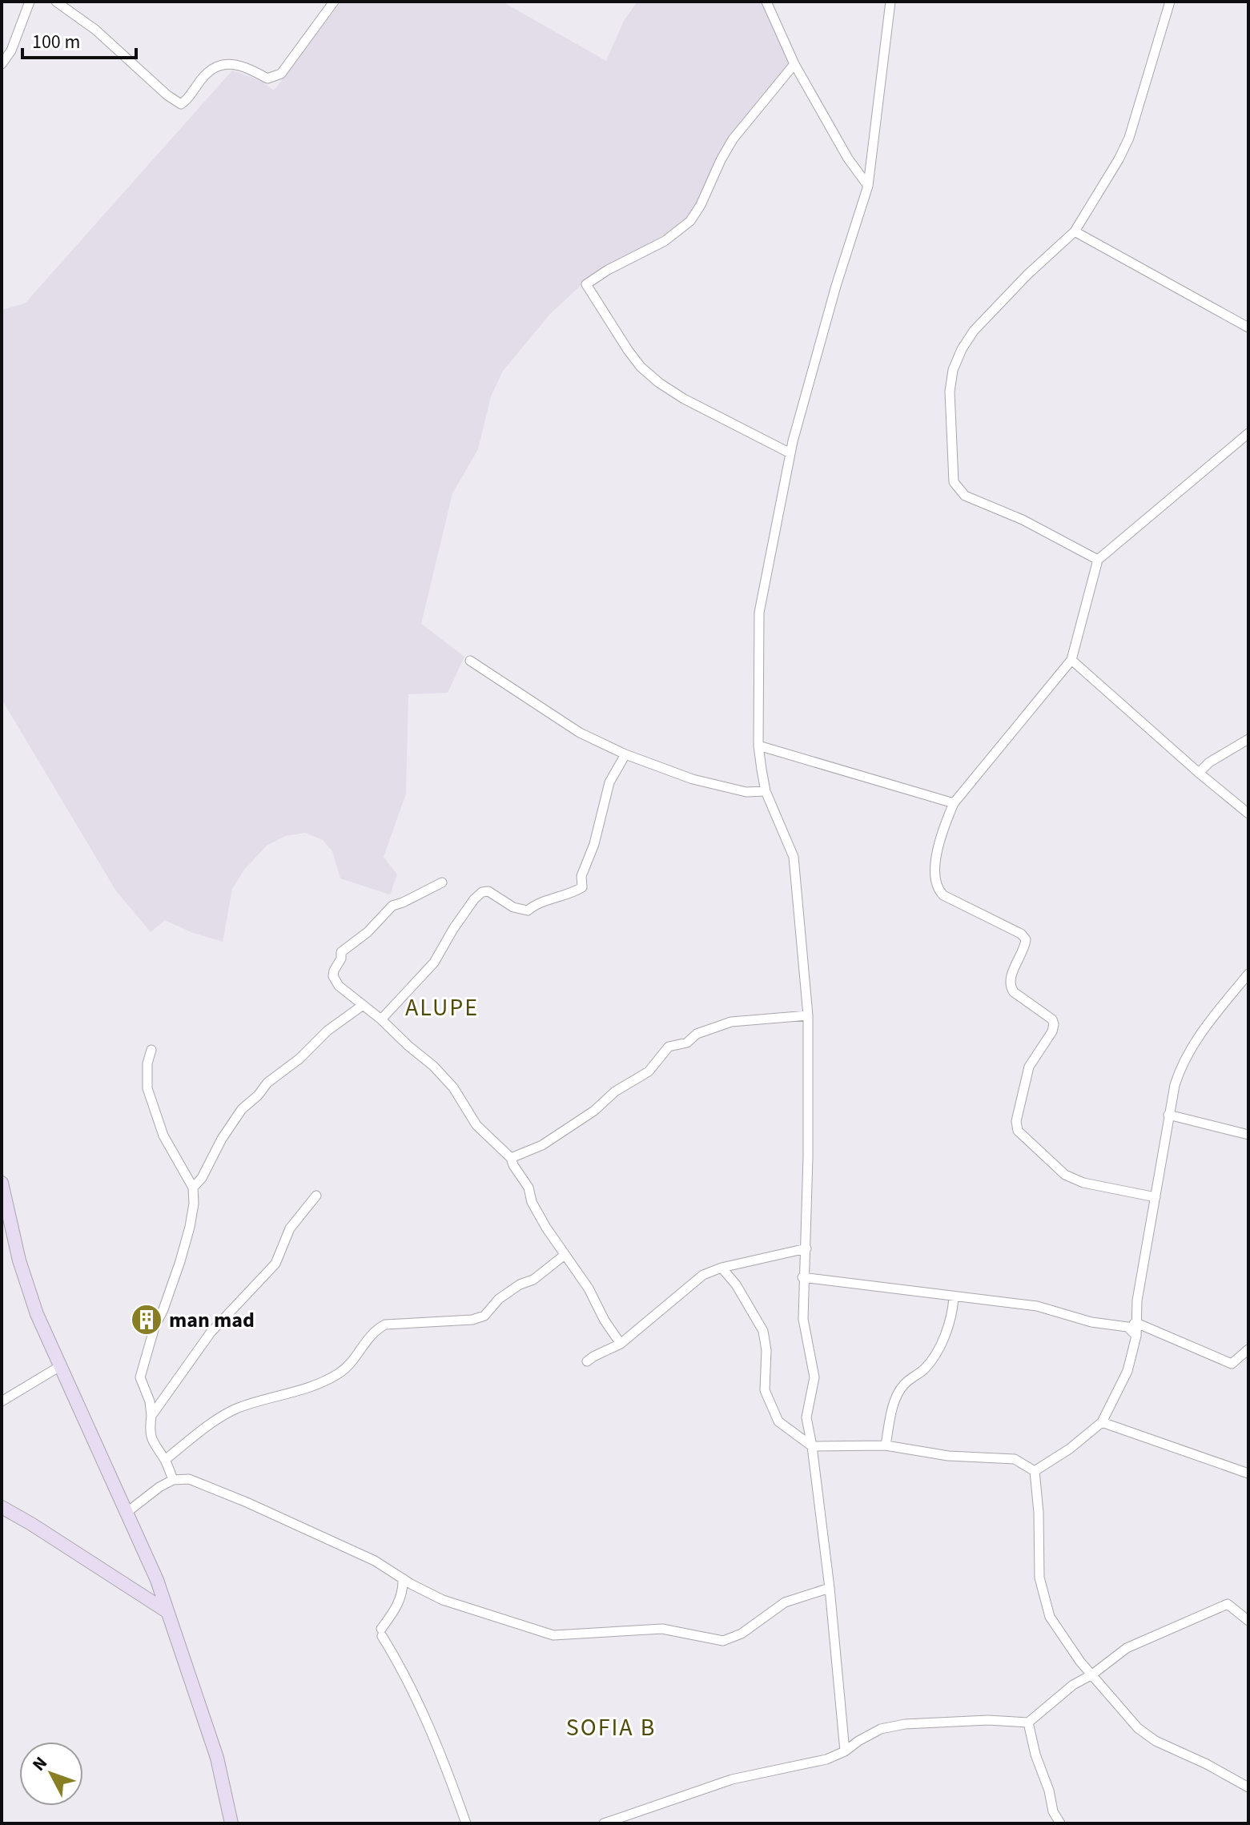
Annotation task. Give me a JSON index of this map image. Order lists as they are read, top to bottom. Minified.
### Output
{"districts":["ALUPE","SOFIA B"],"places":{"building":["man mad"]},"scale_bar":"100 m","north":"top left"}
